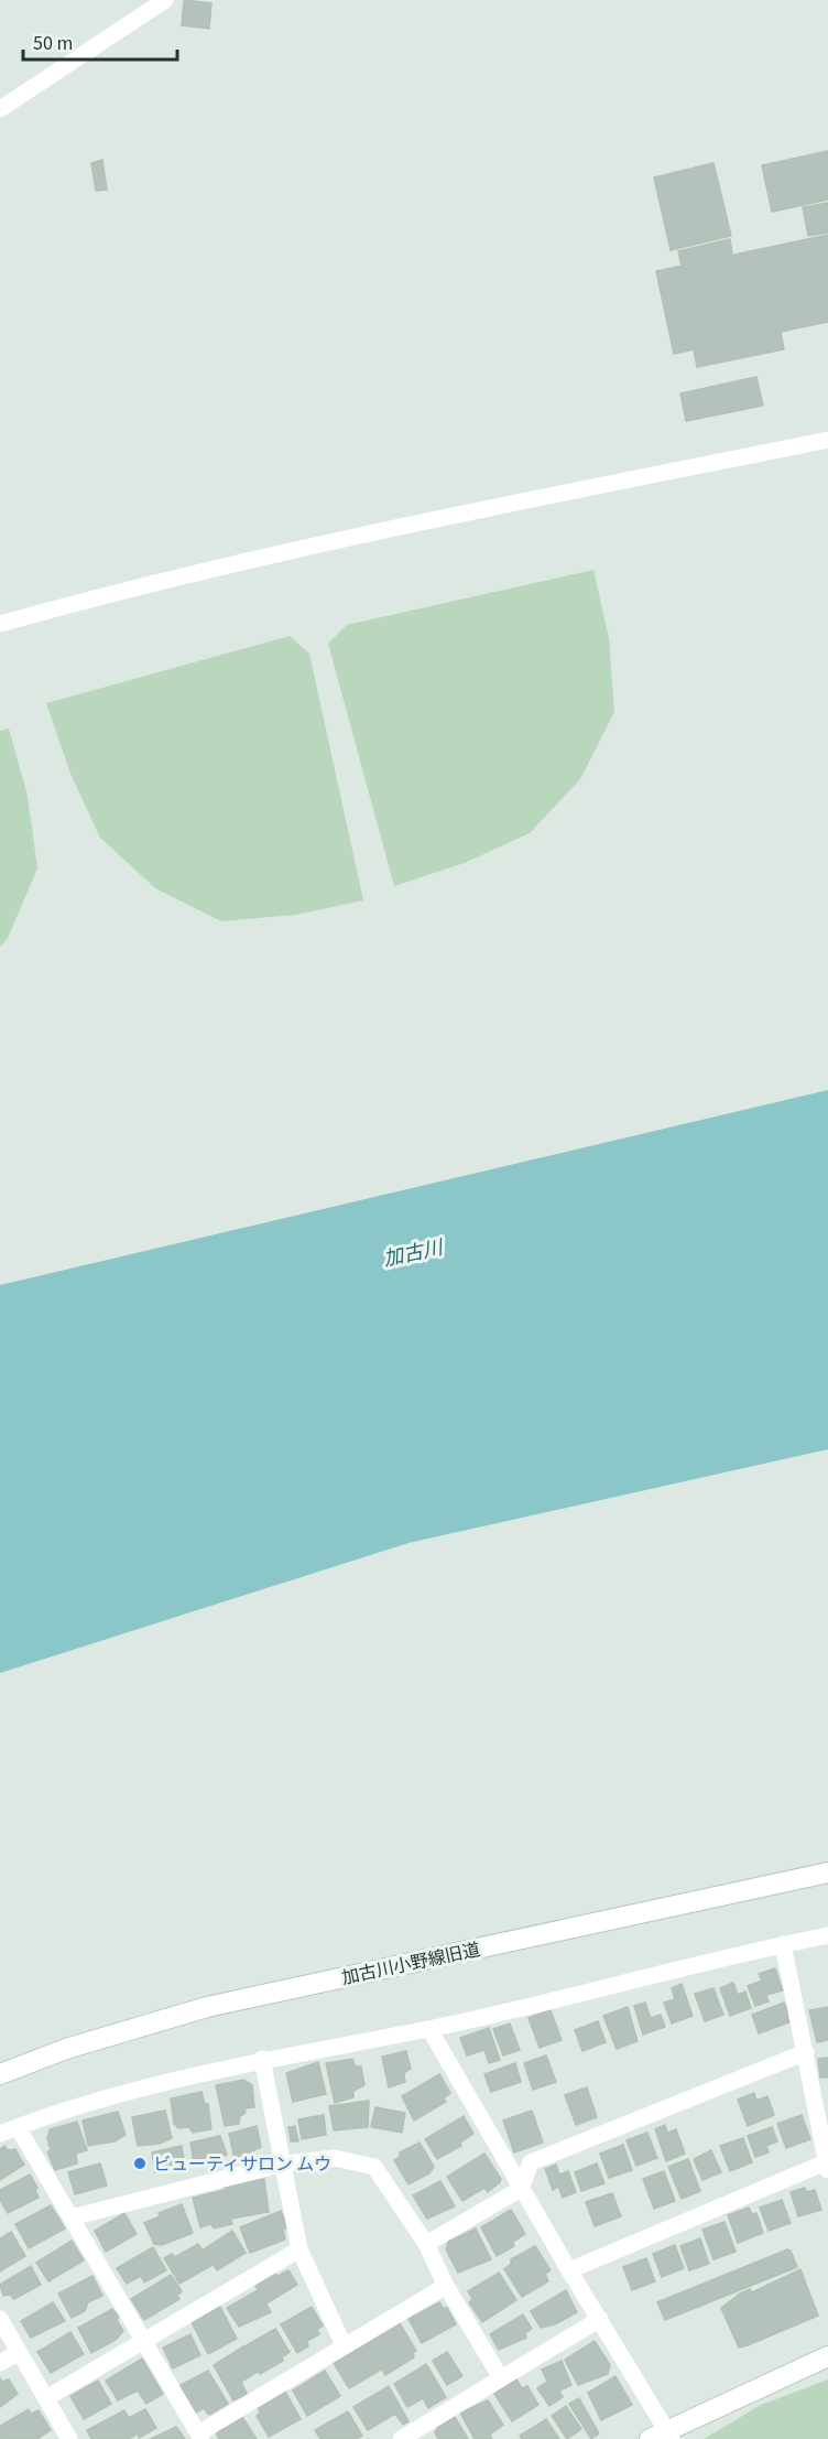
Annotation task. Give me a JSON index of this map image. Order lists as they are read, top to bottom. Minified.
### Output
{"streets":{"street":["加古川小野線旧道"]},"water":["加古川"],"places":["ビューティサロン ムウ"],"scale_bar":"50 m"}
